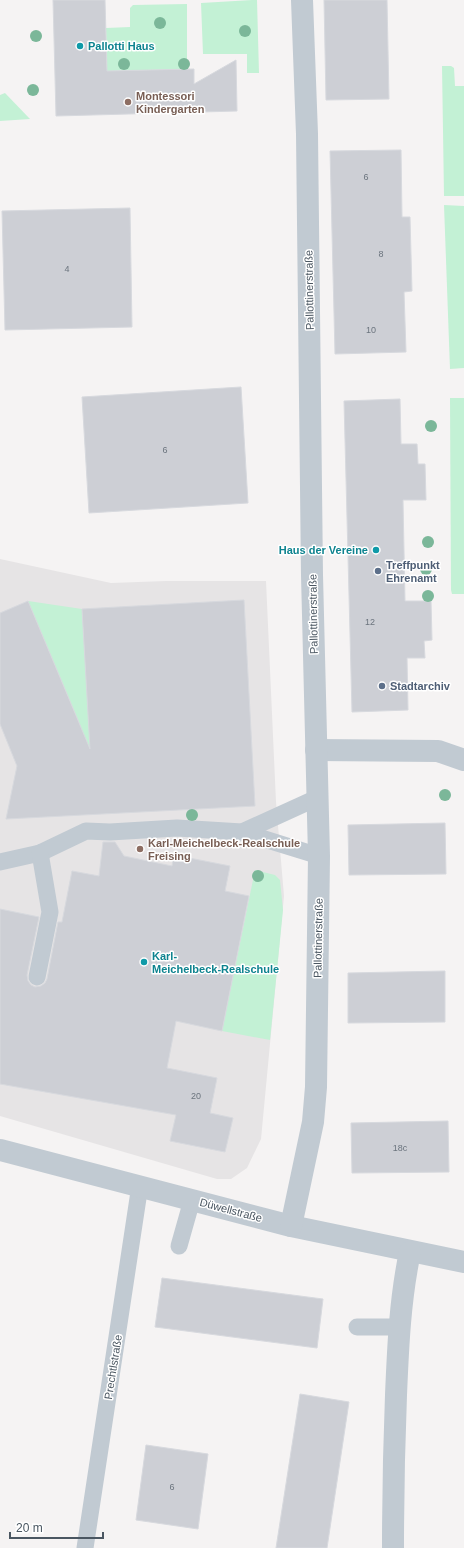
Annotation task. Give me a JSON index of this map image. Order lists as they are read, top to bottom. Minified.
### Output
{"streets":{"street":["Pallottinerstraße","Düwellstraße"],"lane":["Prechtlstraße"]},"crossings":[["Pallottinerstraße","Düwellstraße"],["Düwellstraße","Prechtlstraße"]],"places":["Pallotti Haus","Montessori Kindergarten","Haus der Vereine","Treffpunkt Ehrenamt","Stadtarchiv","Karl-Meichelbeck-Realschule Freising","Karl- Meichelbeck-Realschule"],"house_numbers":["6","8","4","10","6","12","20","18c","6"],"scale_bar":"20 m"}
